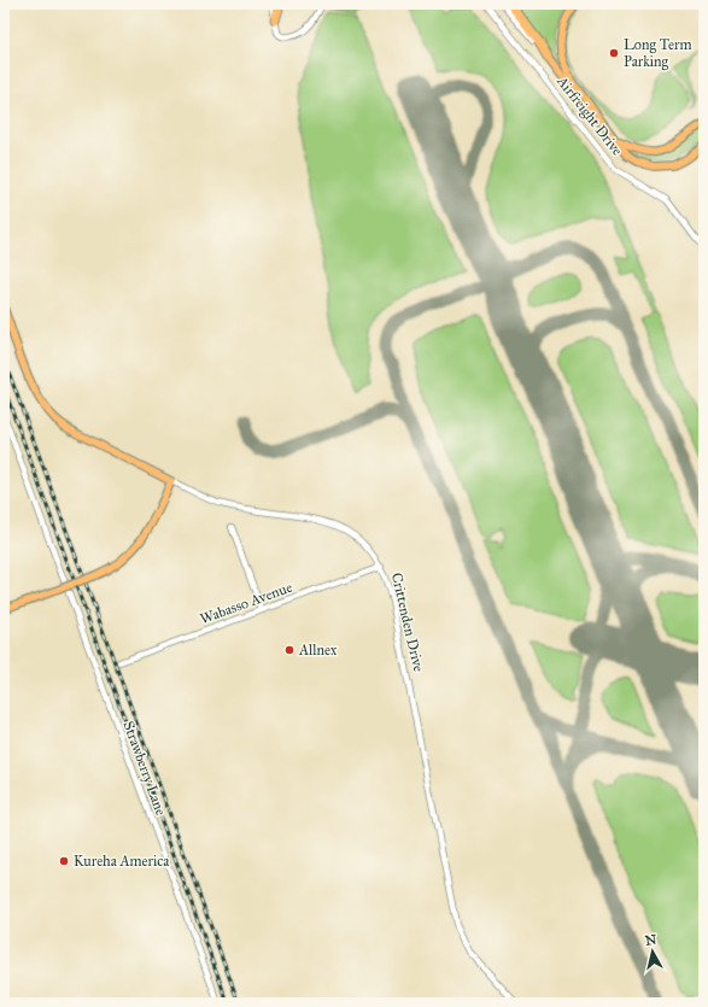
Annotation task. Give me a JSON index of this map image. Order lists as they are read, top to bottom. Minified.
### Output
{"streets":{"main road":["Crittenden Drive"],"street":["Airfreight Drive","Wabasso Avenue","Strawberry Lane"]},"crossings":[["Wabasso Avenue","Crittenden Drive"]],"places":["Long Term Parking","Allnex","Kureha America"],"north":"top"}
